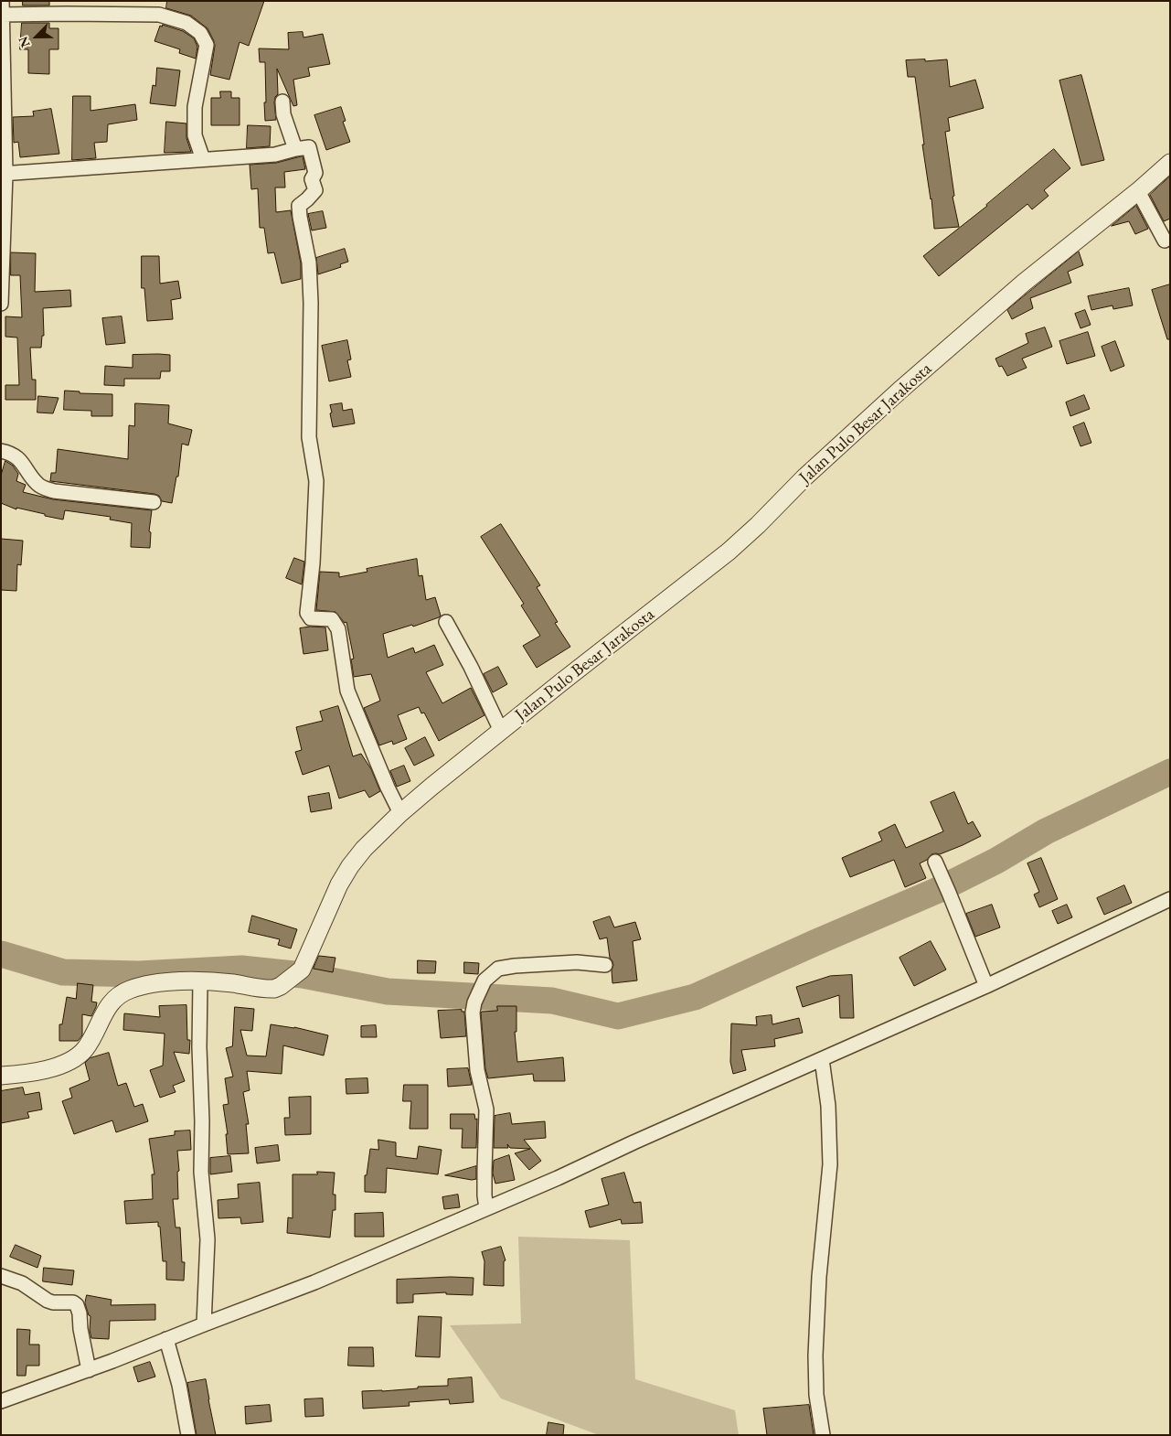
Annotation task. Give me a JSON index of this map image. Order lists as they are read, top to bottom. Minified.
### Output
{"streets":{"street":["Jalan Pulo Besar Jarakosta"]},"north":"bottom left"}
